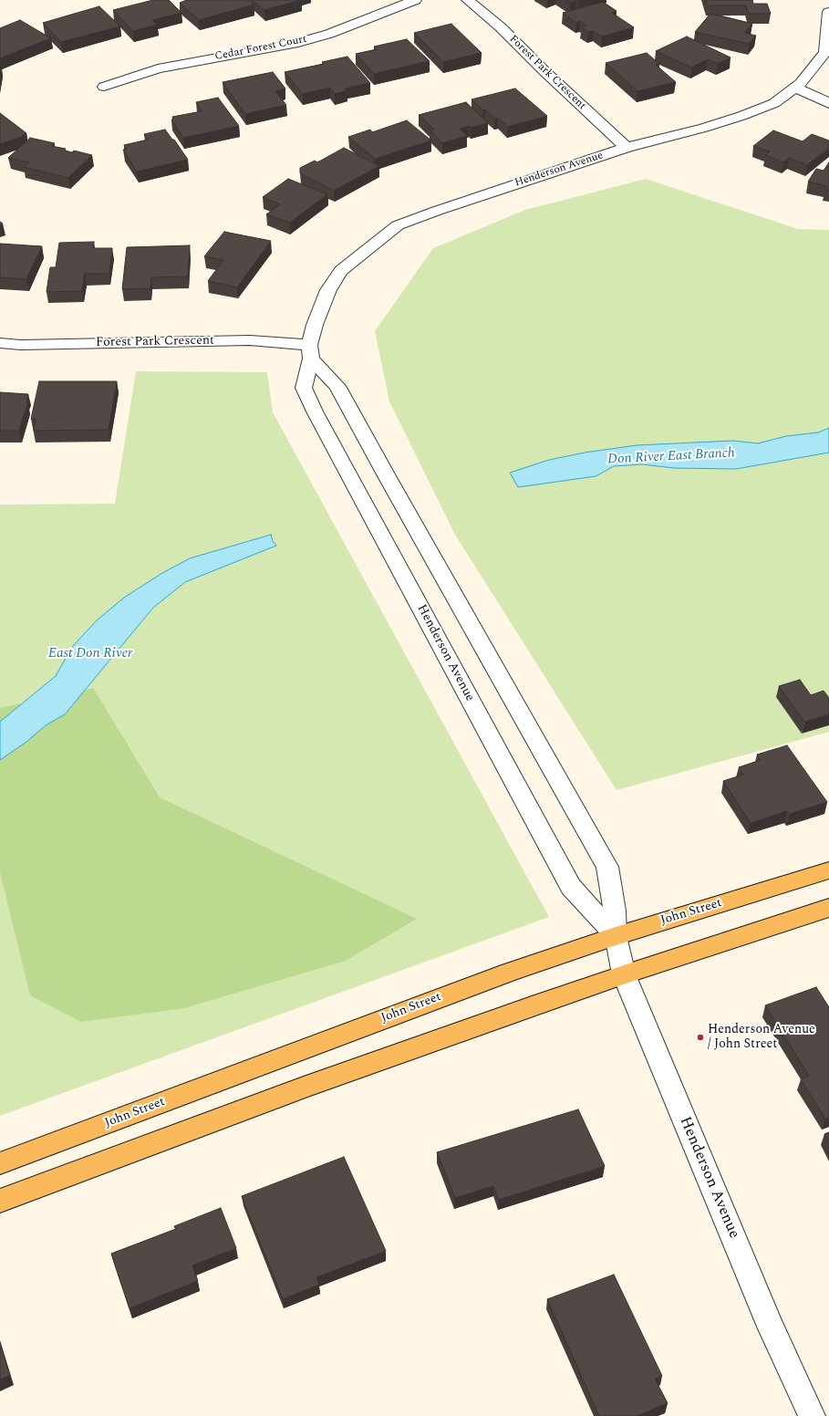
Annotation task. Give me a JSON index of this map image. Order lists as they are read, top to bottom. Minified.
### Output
{"streets":{"main road":["John Street"],"street":["Cedar Forest Court","Forest Park Crescent","Henderson Avenue"]},"crossings":[["Forest Park Crescent","Henderson Avenue"],["Henderson Avenue","John Street"]],"water":["Don River East Branch","East Don River"],"places":["Henderson Avenue / John Street"]}
